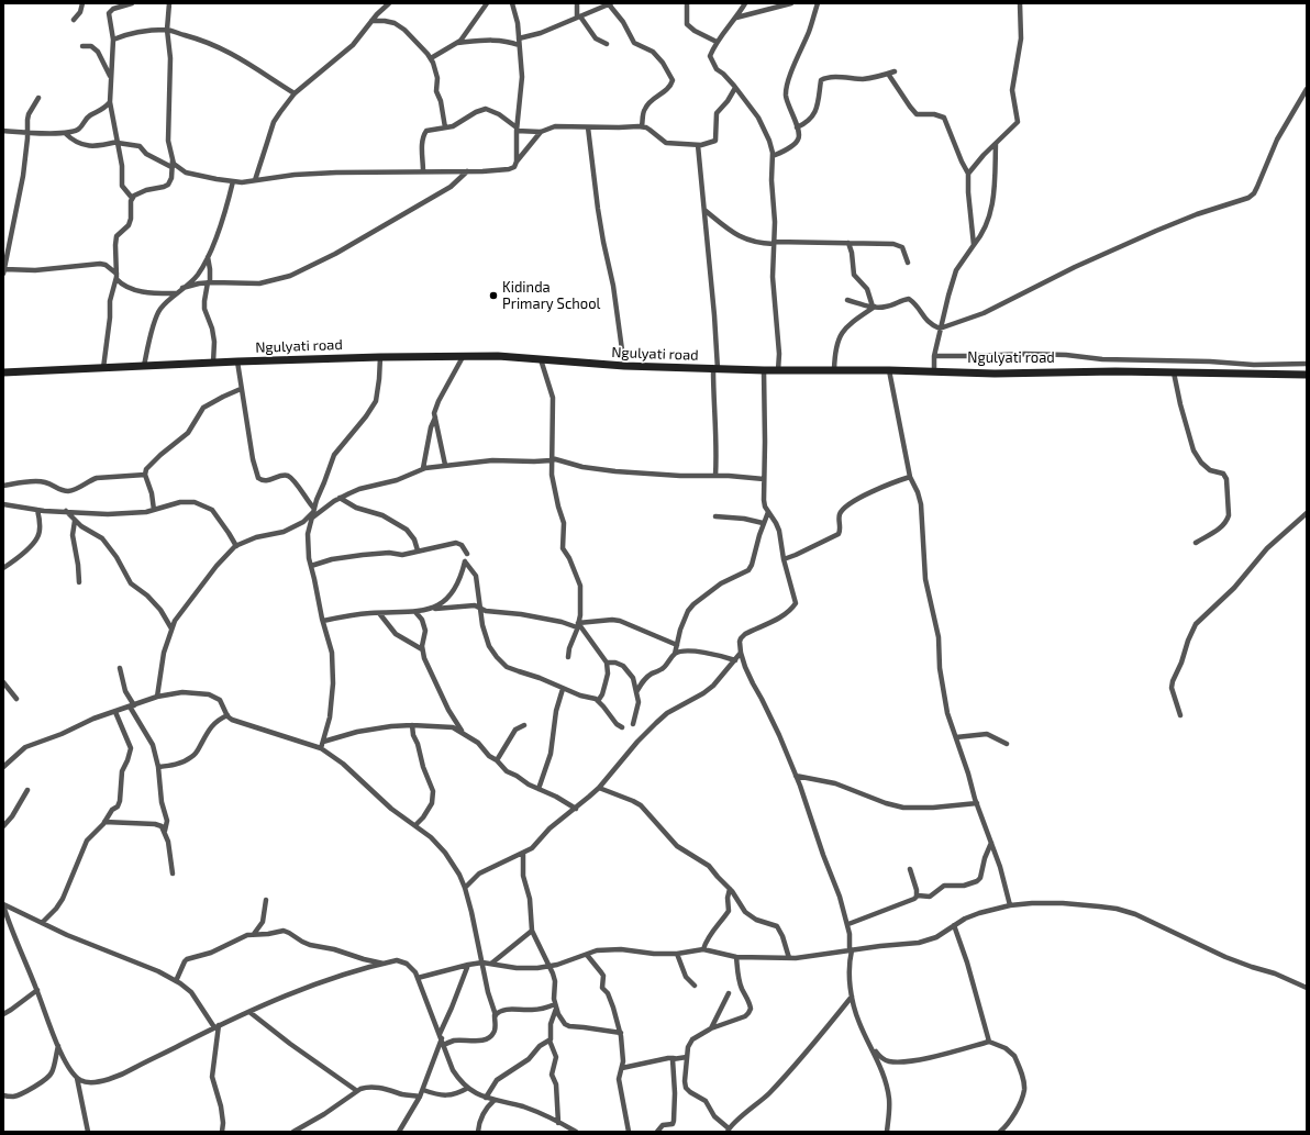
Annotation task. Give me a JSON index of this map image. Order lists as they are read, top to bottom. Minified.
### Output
{"streets":{"main road":["Ngulyati road"]},"places":["Kidinda Primary School"]}
